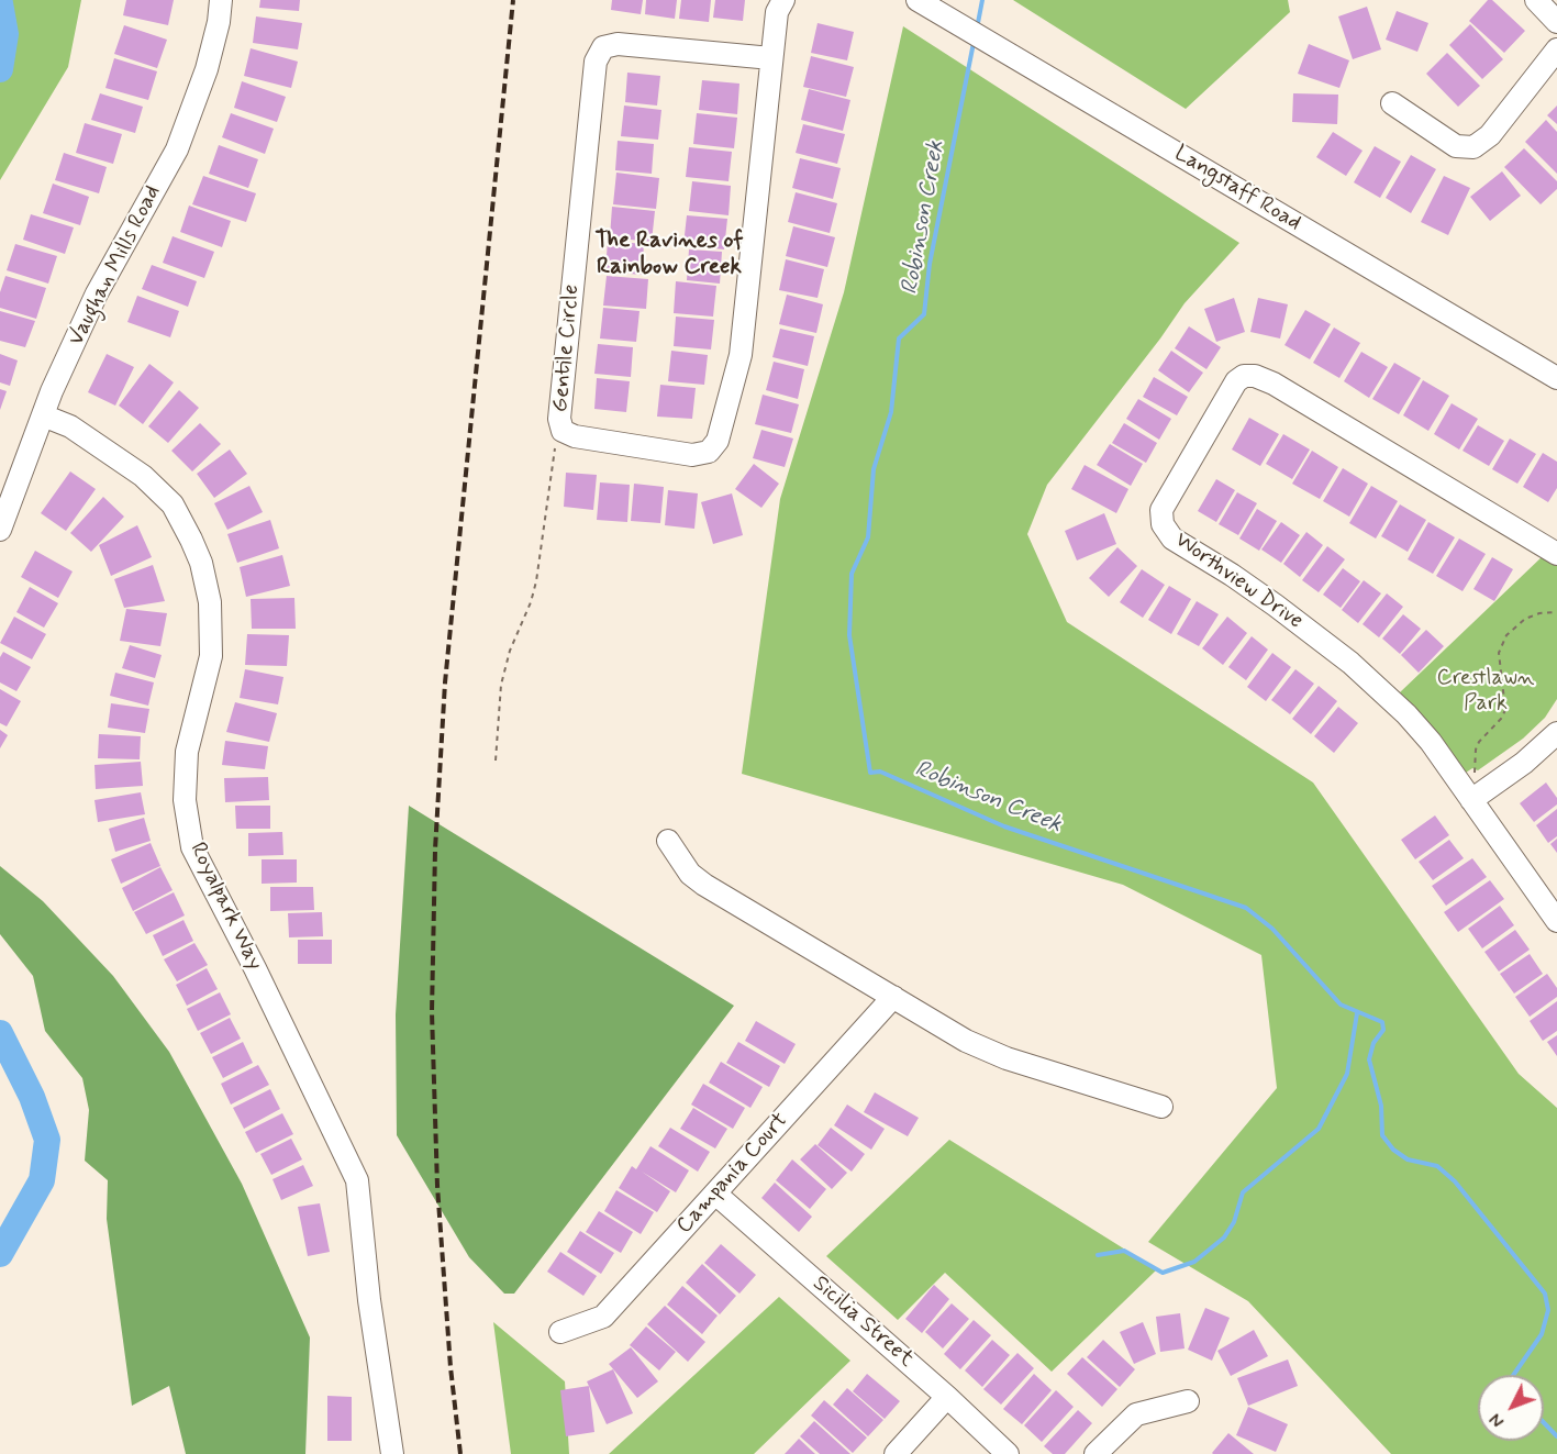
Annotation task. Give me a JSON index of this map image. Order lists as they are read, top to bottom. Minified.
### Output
{"streets":{"street":["Langstaff Road","Vaughan Mills Road","Gentile Circle","Worthview Drive","Royalpark Way","Campania Court","Sicilia Street"]},"crossings":[["Vaughan Mills Road","Royalpark Way"],["Campania Court","Sicilia Street"]],"districts":["The Ravines of Rainbow Creek"],"water":["Robinson Creek"],"parks":["Crestlawn Park"],"north":"bottom left"}
